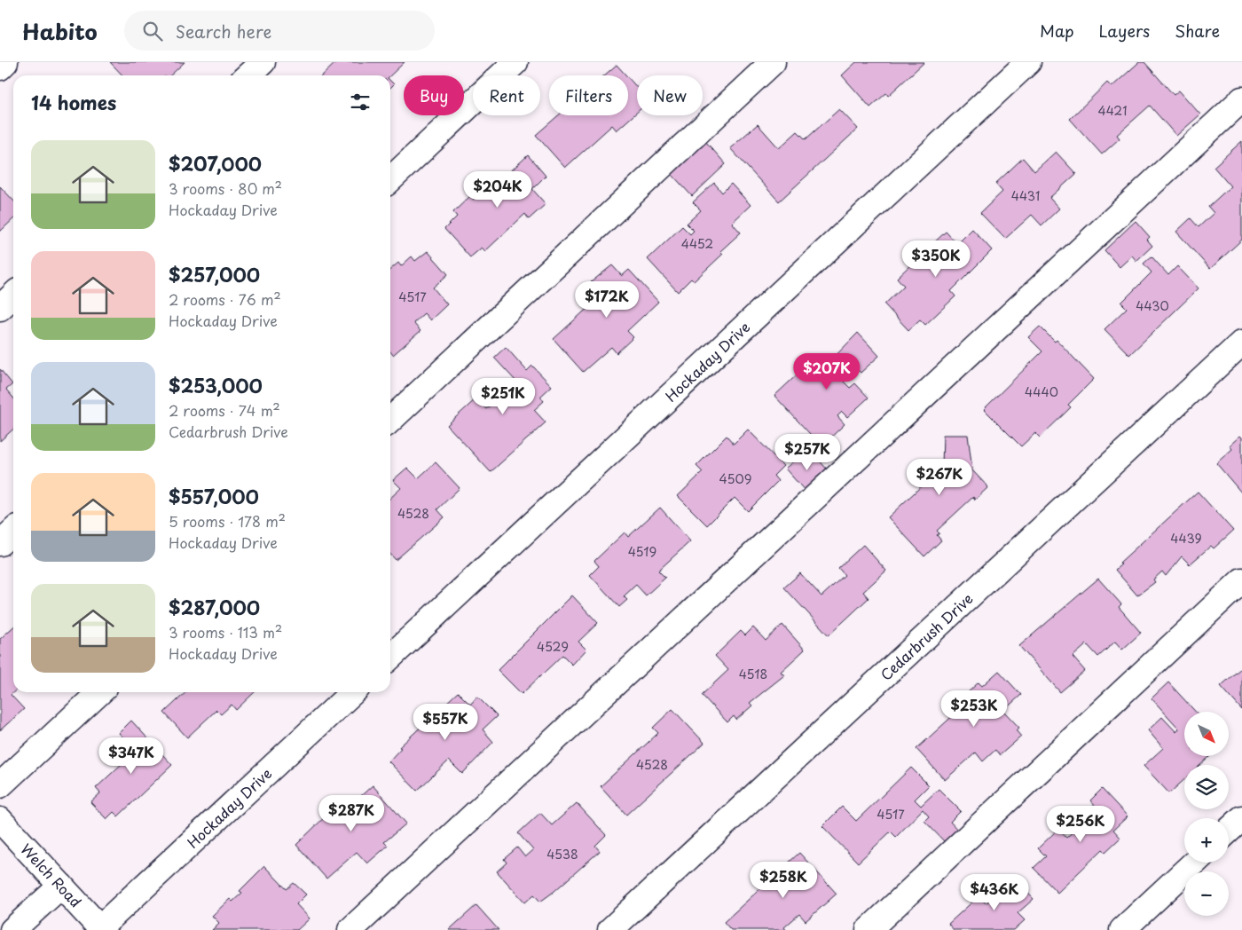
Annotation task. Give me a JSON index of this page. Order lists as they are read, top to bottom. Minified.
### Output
{"streets":{"street":["Hockaday Drive","Cedarbrush Drive","Welch Road"]},"crossings":[["Hockaday Drive","Welch Road"]],"house_numbers":["4421","4431","4452","4517","4430","4440","4509","4528","4439","4519","4529","4518","4528","4517","4538"],"north":"bottom right","page":{"header":"Habito","search":"Search here","nav":["Map","Layers","Share"],"chip":["Buy","Rent","Filters","New"],"heading":"14 homes","list":[{"name":"$207,000","note":"3 rooms · 80 m² · Hockaday Drive"},{"name":"$257,000","note":"2 rooms · 76 m² · Hockaday Drive"},{"name":"$253,000","note":"2 rooms · 74 m² · Cedarbrush Drive"},{"name":"$557,000","note":"5 rooms · 178 m² · Hockaday Drive"},{"name":"$287,000","note":"3 rooms · 113 m² · Hockaday Drive"}],"price":["$204K","$350K","$172K","$207K","$251K","$257K","$267K","$253K","$557K","$347K","$287K","$256K","$258K","$436K"],"map_buttons":["+","−"]}}
